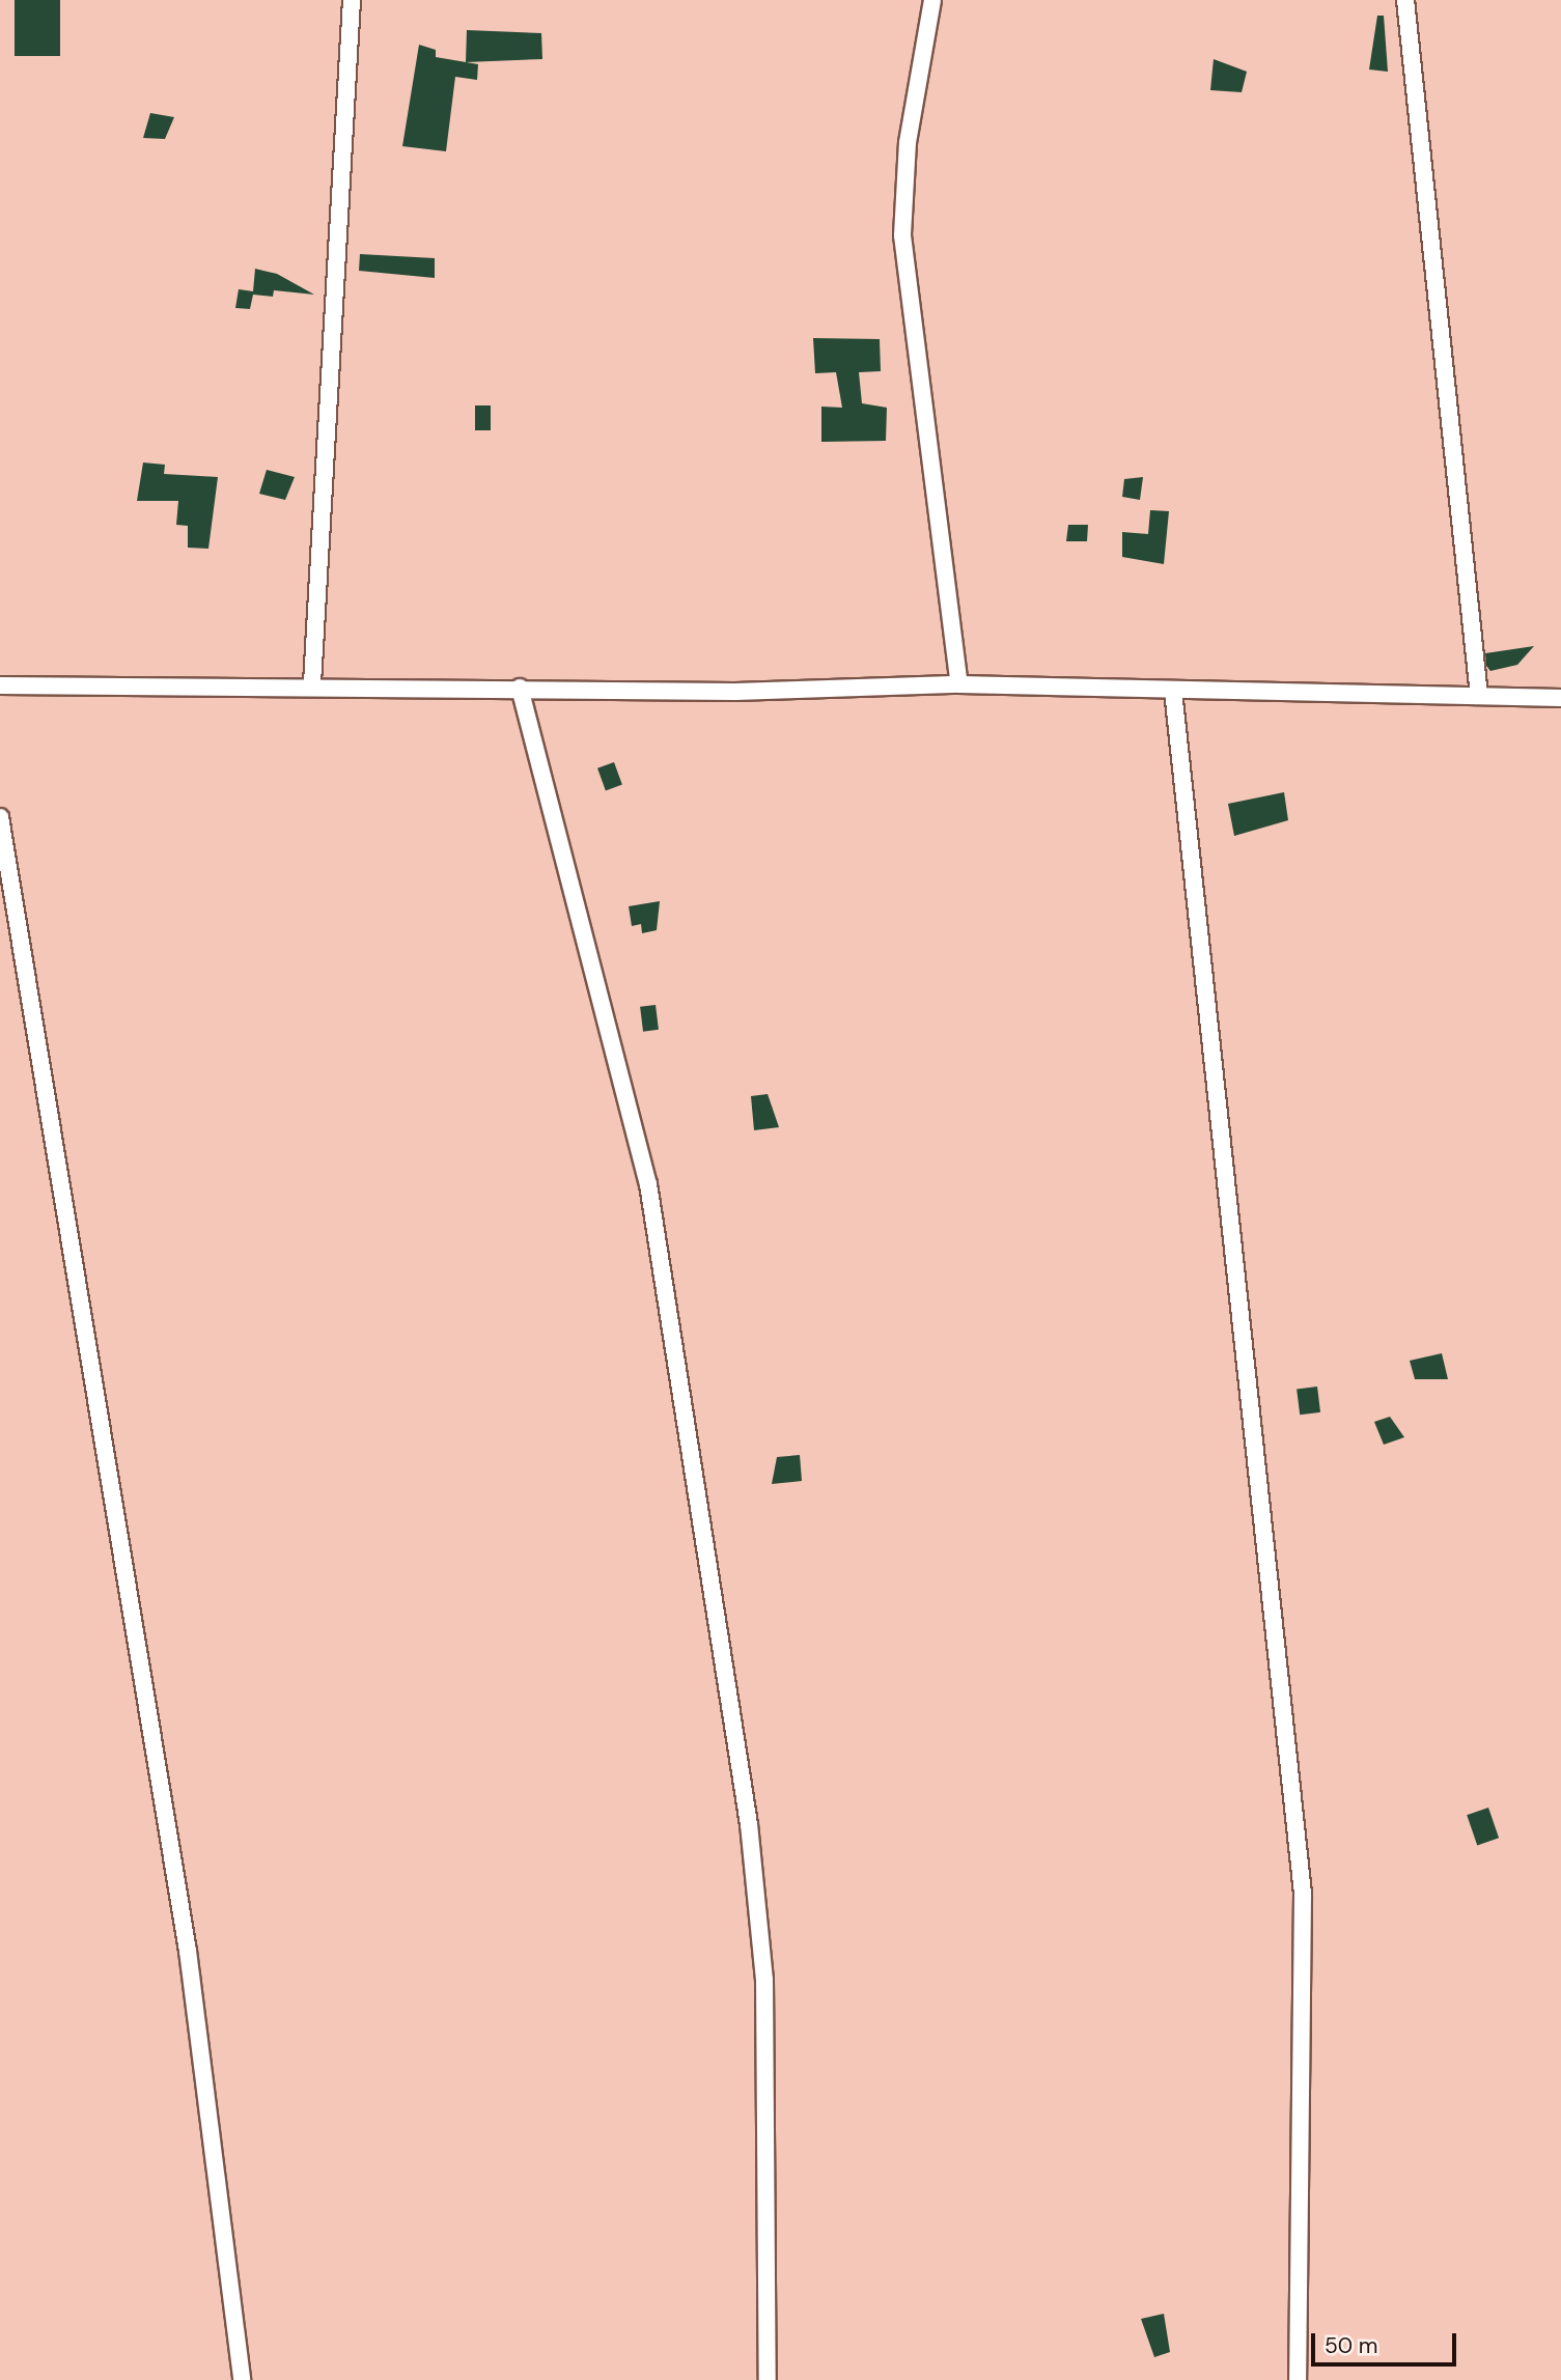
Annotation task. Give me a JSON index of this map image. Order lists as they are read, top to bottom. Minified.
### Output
{"scale_bar":"50 m"}
